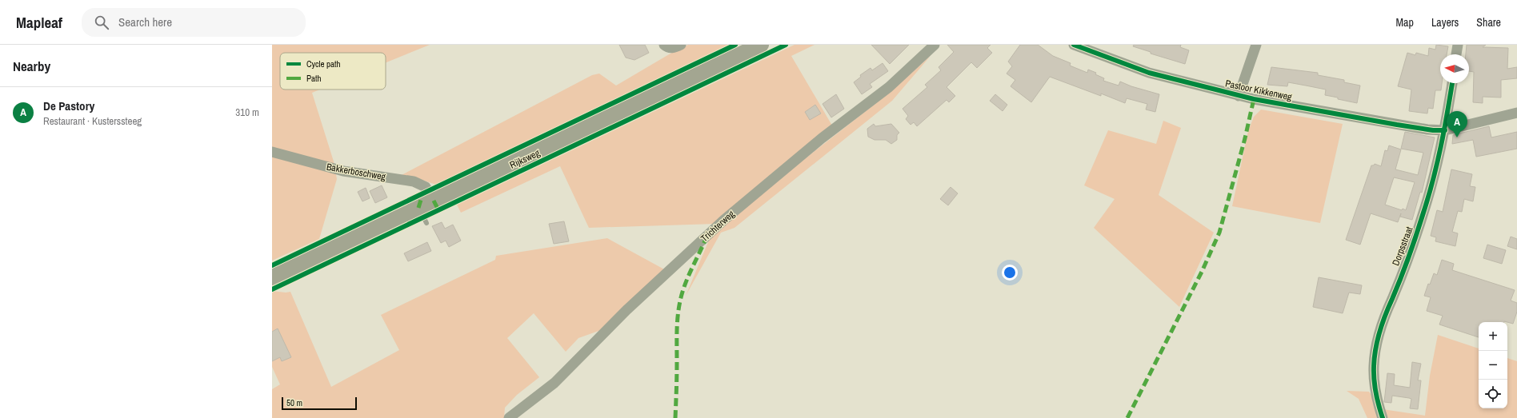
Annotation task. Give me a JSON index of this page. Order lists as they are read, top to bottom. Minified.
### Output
{"streets":{"main road":["Rijksweg"],"street":["Pastoor Kikkenweg","Bakkerboschweg","Trichterweg","Dorpsstraat"]},"crossings":[["Pastoor Kikkenweg","Dorpsstraat"],["Rijksweg","Bakkerboschweg"]],"legend":["Cycle path","Path"],"scale_bar":"50 m","north":"left","page":{"header":"Mapleaf","search":"Search here","nav":["Map","Layers","Share"],"heading":"Nearby","list":[{"mark":"A","name":"De Pastory","note":"Restaurant · Kusterssteeg","value":"310 m"}],"pins":"A","map_buttons":["+","−"],"scale":"50 m"}}
